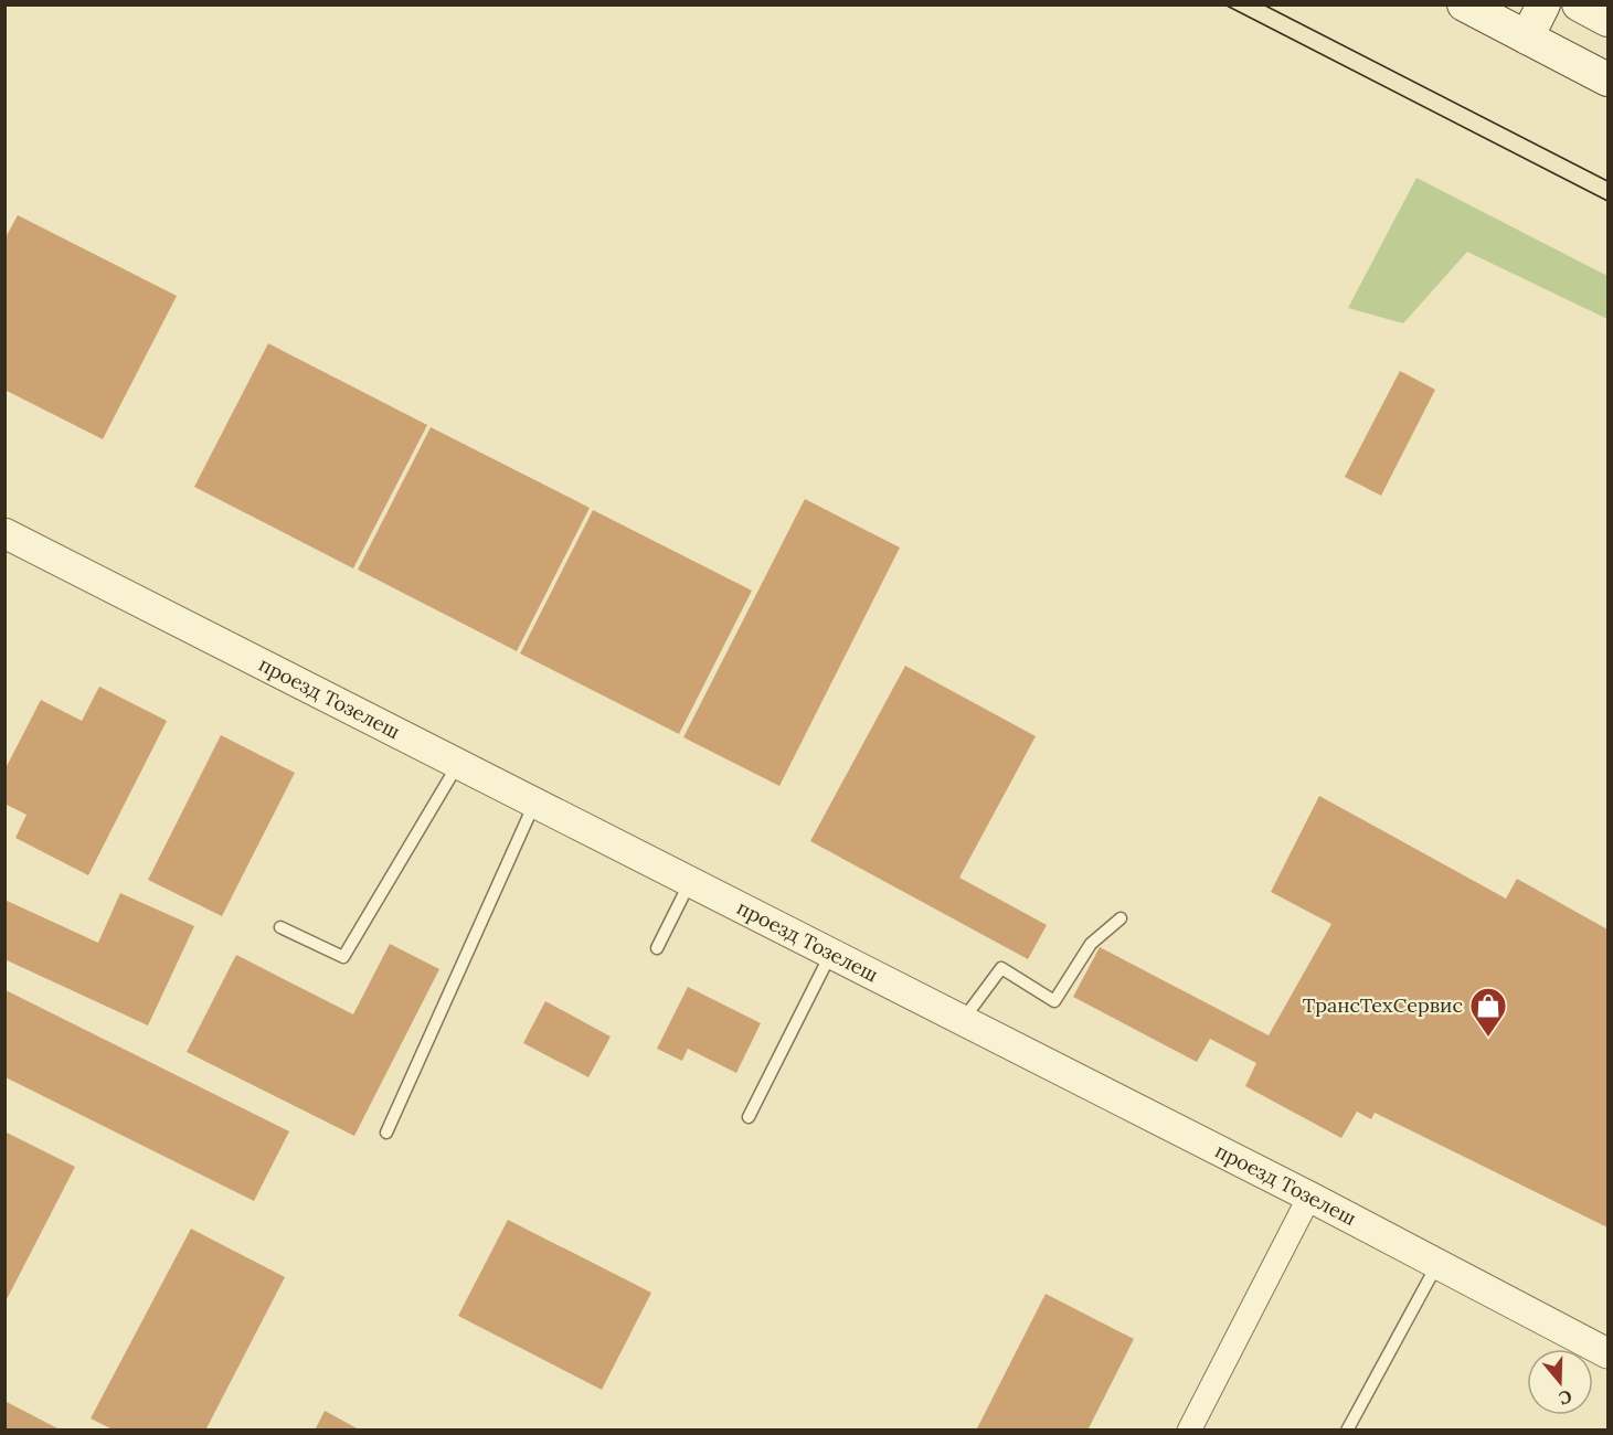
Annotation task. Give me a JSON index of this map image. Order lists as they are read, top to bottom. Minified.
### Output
{"streets":{"street":["проезд Тозелеш"]},"places":{"shop":["ТрансТехСервис"]},"north":"bottom"}
